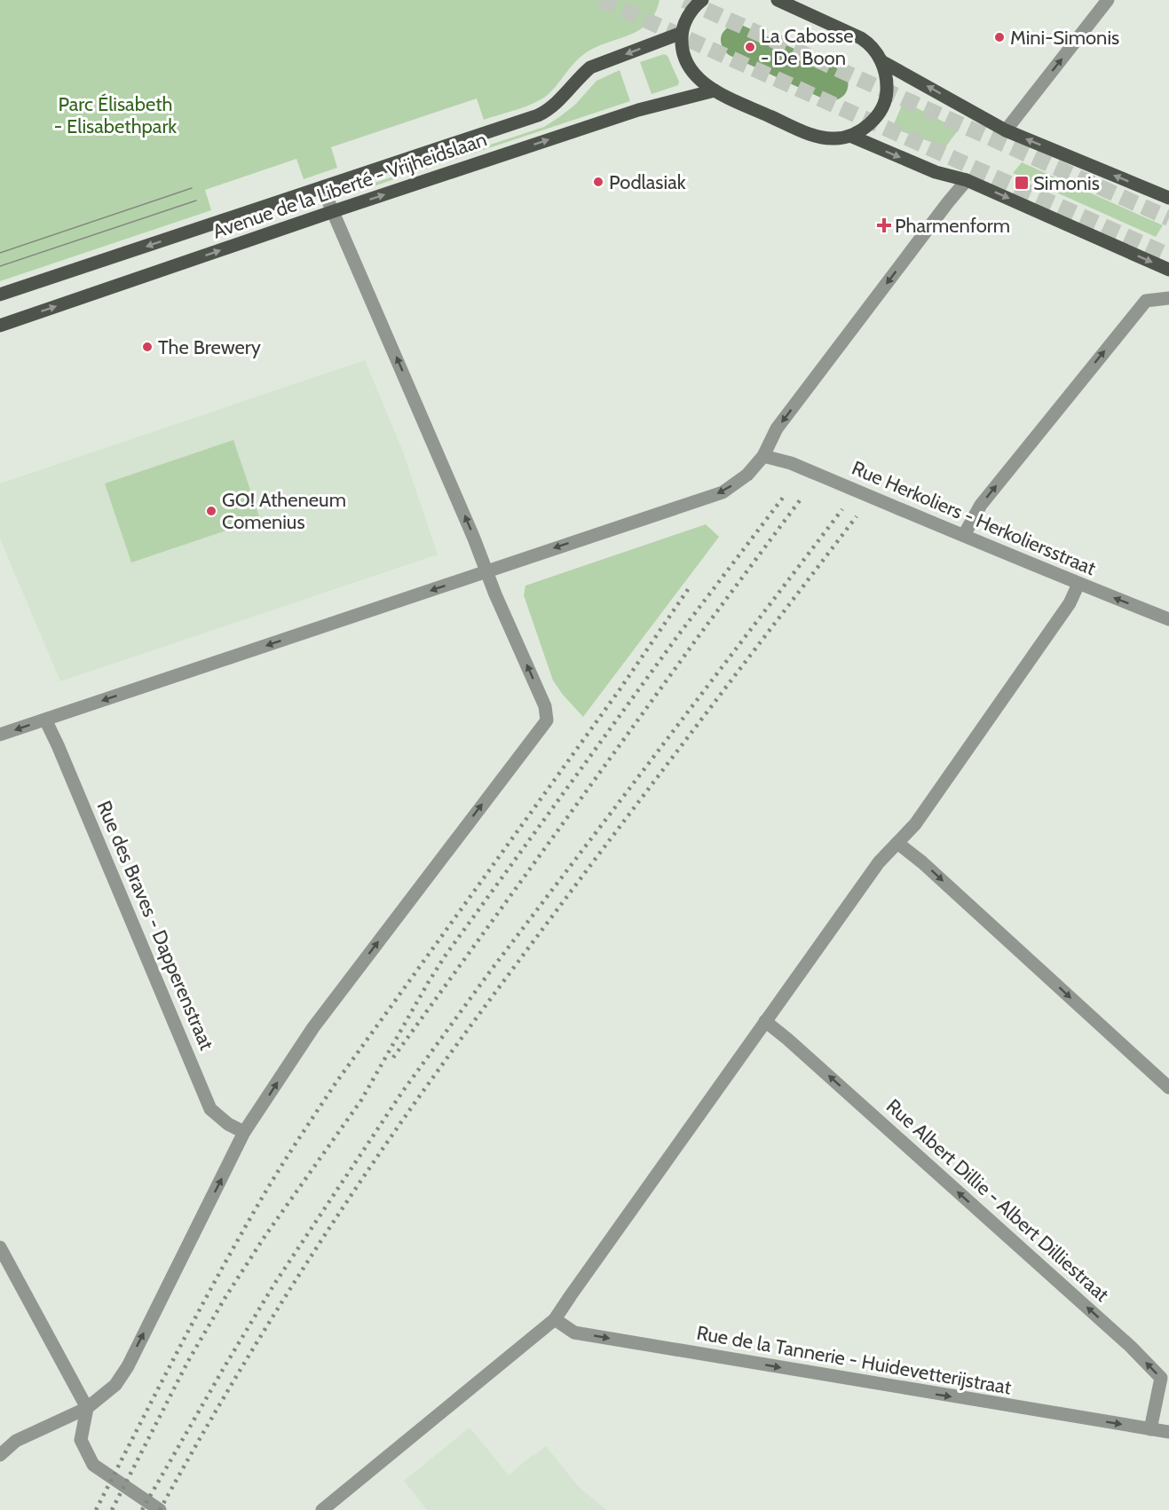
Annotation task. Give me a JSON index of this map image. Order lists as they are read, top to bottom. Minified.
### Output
{"streets":{"main road":["Avenue de la Liberté - Vrijheidslaan"],"street":["Rue Herkoliers - Herkoliersstraat","Rue des Braves - Dapperenstraat","Rue Albert Dillie - Albert Dilliestraat","Rue de la Tannerie - Huidevetterijstraat"]},"crossings":[["Rue Albert Dillie - Albert Dilliestraat","Rue de la Tannerie - Huidevetterijstraat"]],"one_way":["Rue Albert Dillie - Albert Dilliestraat","Rue de la Tannerie - Huidevetterijstraat"],"parks":["Parc Élisabeth - Elisabethpark"],"places":{"other":["Mini-Simonis","La Cabosse - De Boon","Podlasiak","The Brewery","GO! Atheneum Comenius"],"transit":["Simonis"],"health":["Pharmenform"]}}
